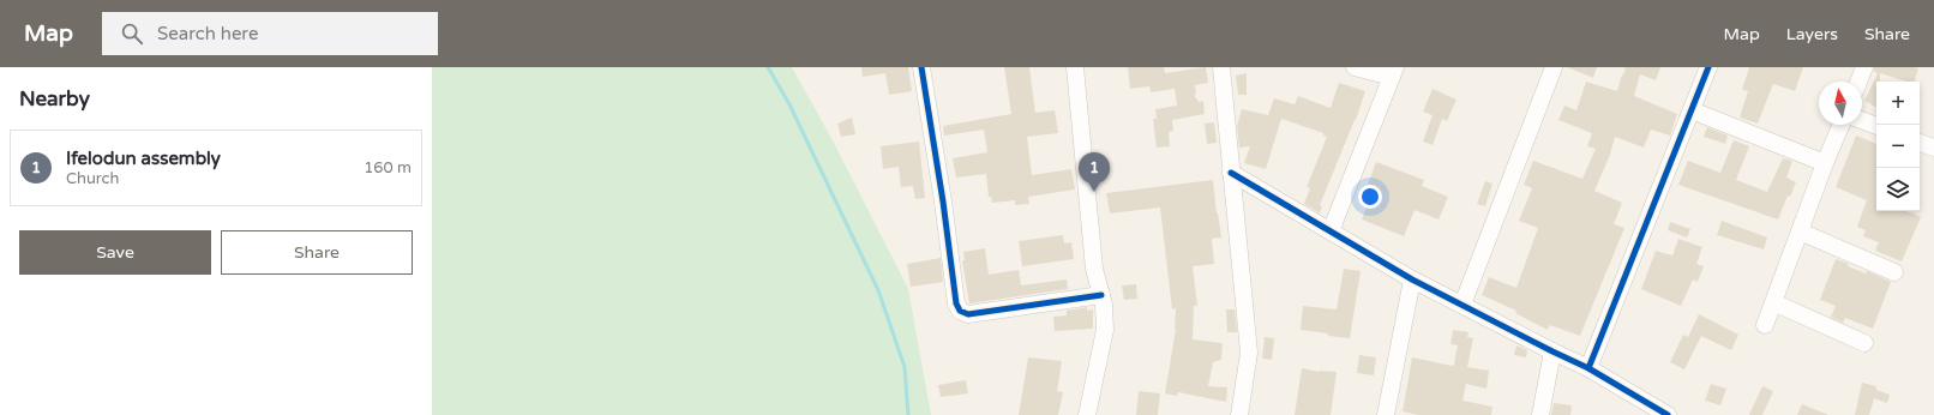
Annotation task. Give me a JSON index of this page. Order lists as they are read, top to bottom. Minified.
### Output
{"north":"top","page":{"header":"Map","search":"Search here","nav":["Map","Layers","Share"],"heading":"Nearby","map_buttons":["+","−"],"list":[{"mark":"1","name":"Ifelodun assembly","note":"Church","value":"160 m"}],"pins":"1","buttons":["Save","Share"]}}
